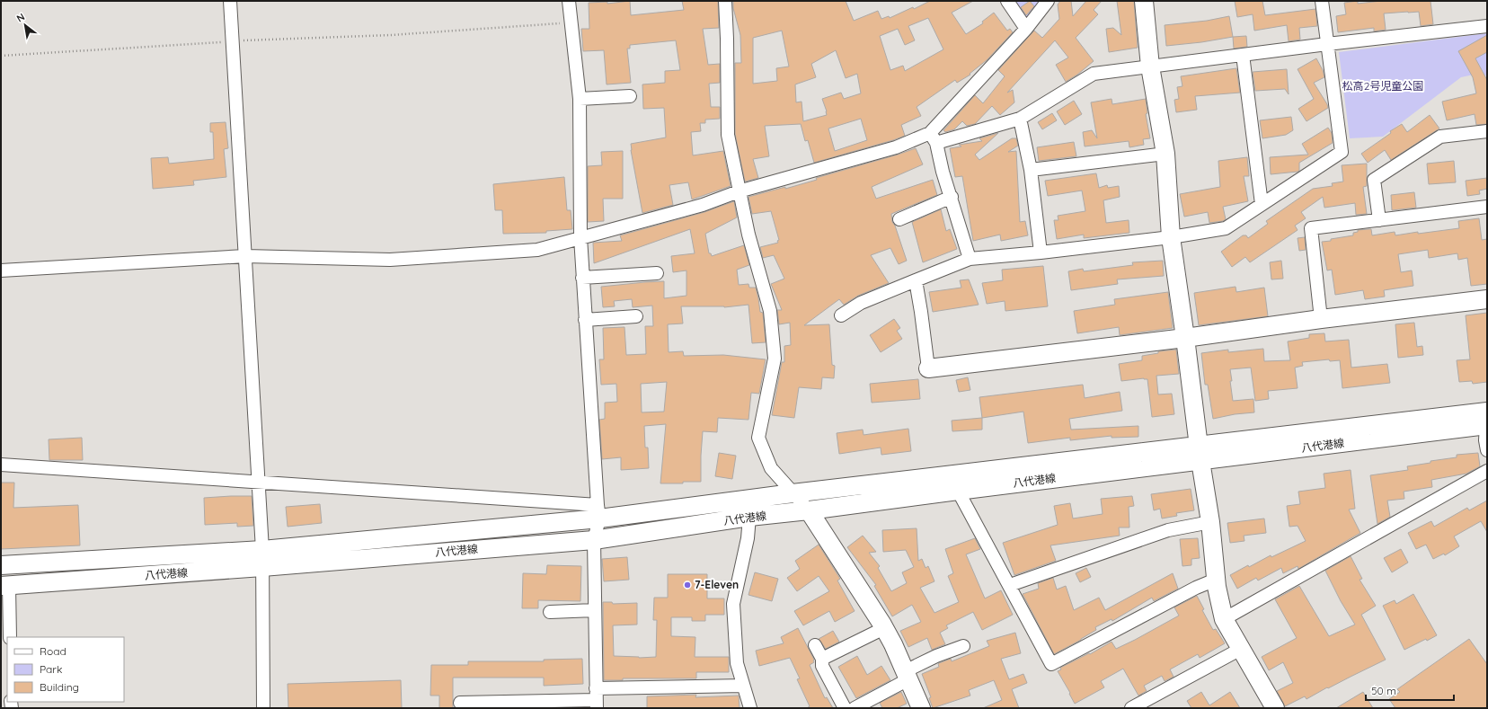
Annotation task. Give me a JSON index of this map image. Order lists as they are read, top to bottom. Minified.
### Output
{"streets":{"main road":["八代港線"]},"parks":["松高2号児童公園"],"places":["7-Eleven"],"legend":["Road","Park","Building"],"scale_bar":"50 m","north":"top left"}
